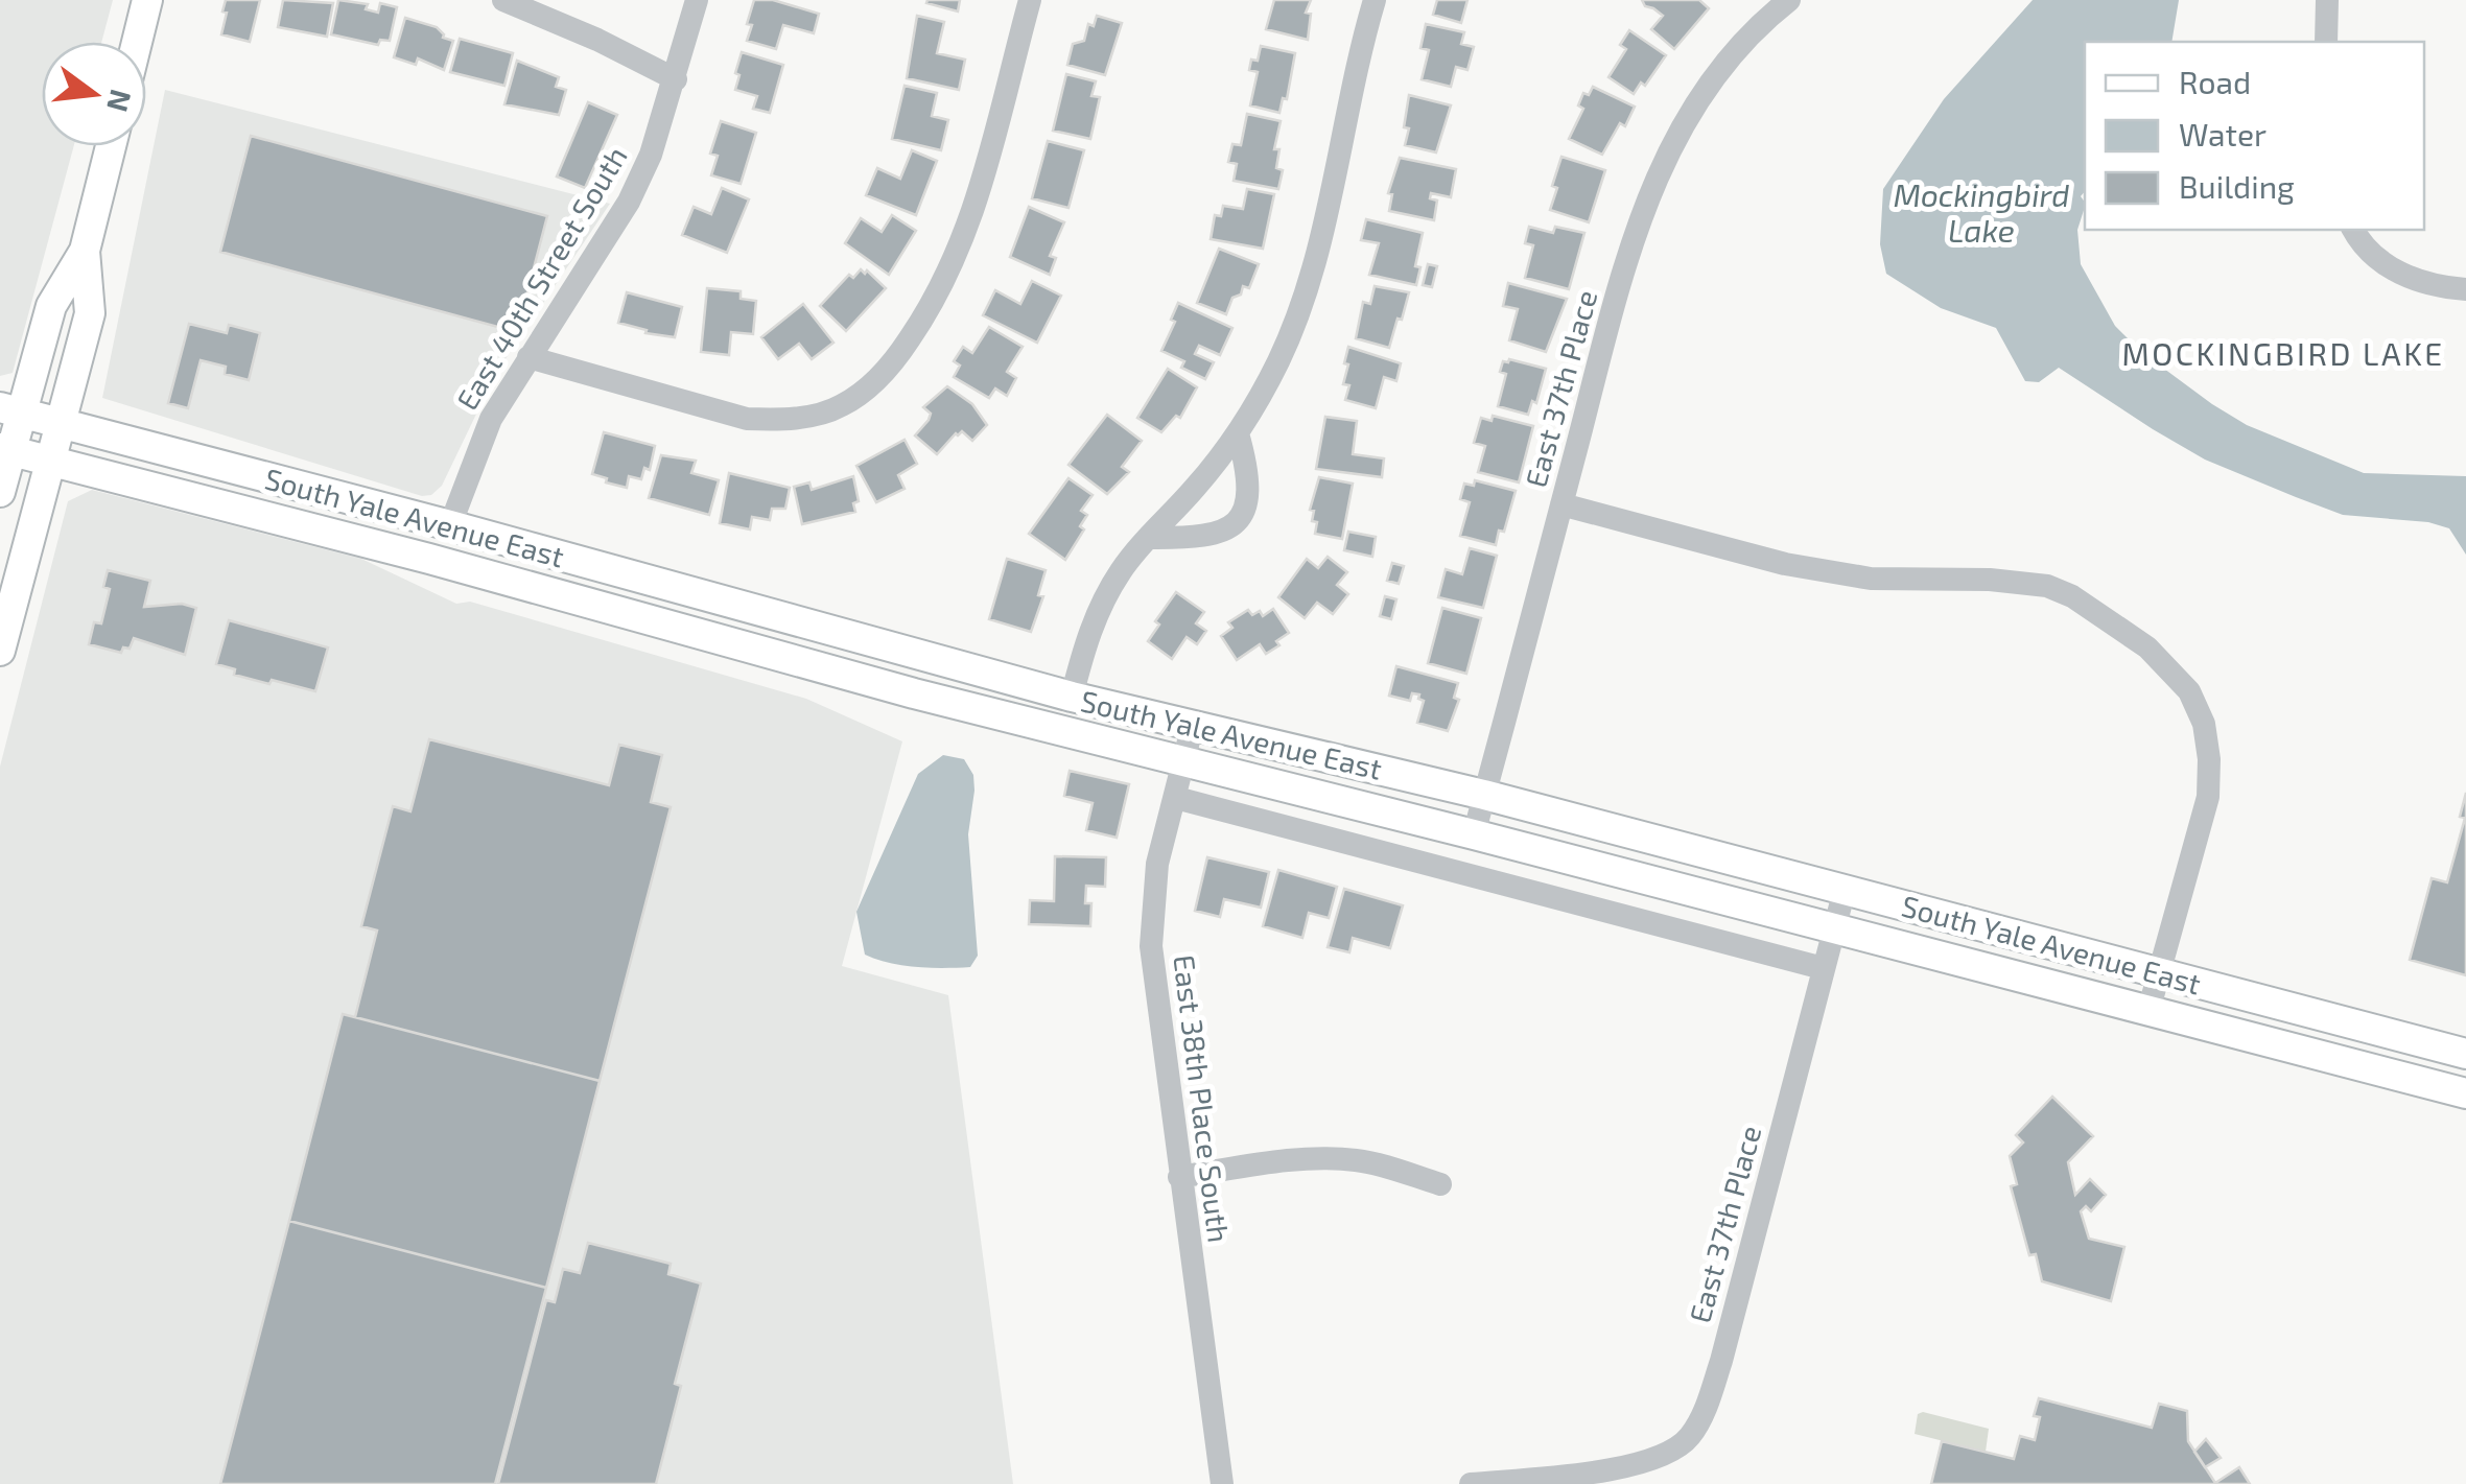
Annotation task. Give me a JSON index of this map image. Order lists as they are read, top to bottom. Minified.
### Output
{"streets":{"main road":["South Yale Avenue East"],"street":["East 40th Street South","East 37th Place","East 38th Place South"]},"crossings":[["East 40th Street South","South Yale Avenue East"],["East 37th Place","South Yale Avenue East"],["South Yale Avenue East","East 38th Place South"]],"districts":["MOCKINGBIRD LAKE"],"water":["Mockingbird Lake"],"legend":["Road","Water","Building"],"north":"right"}
